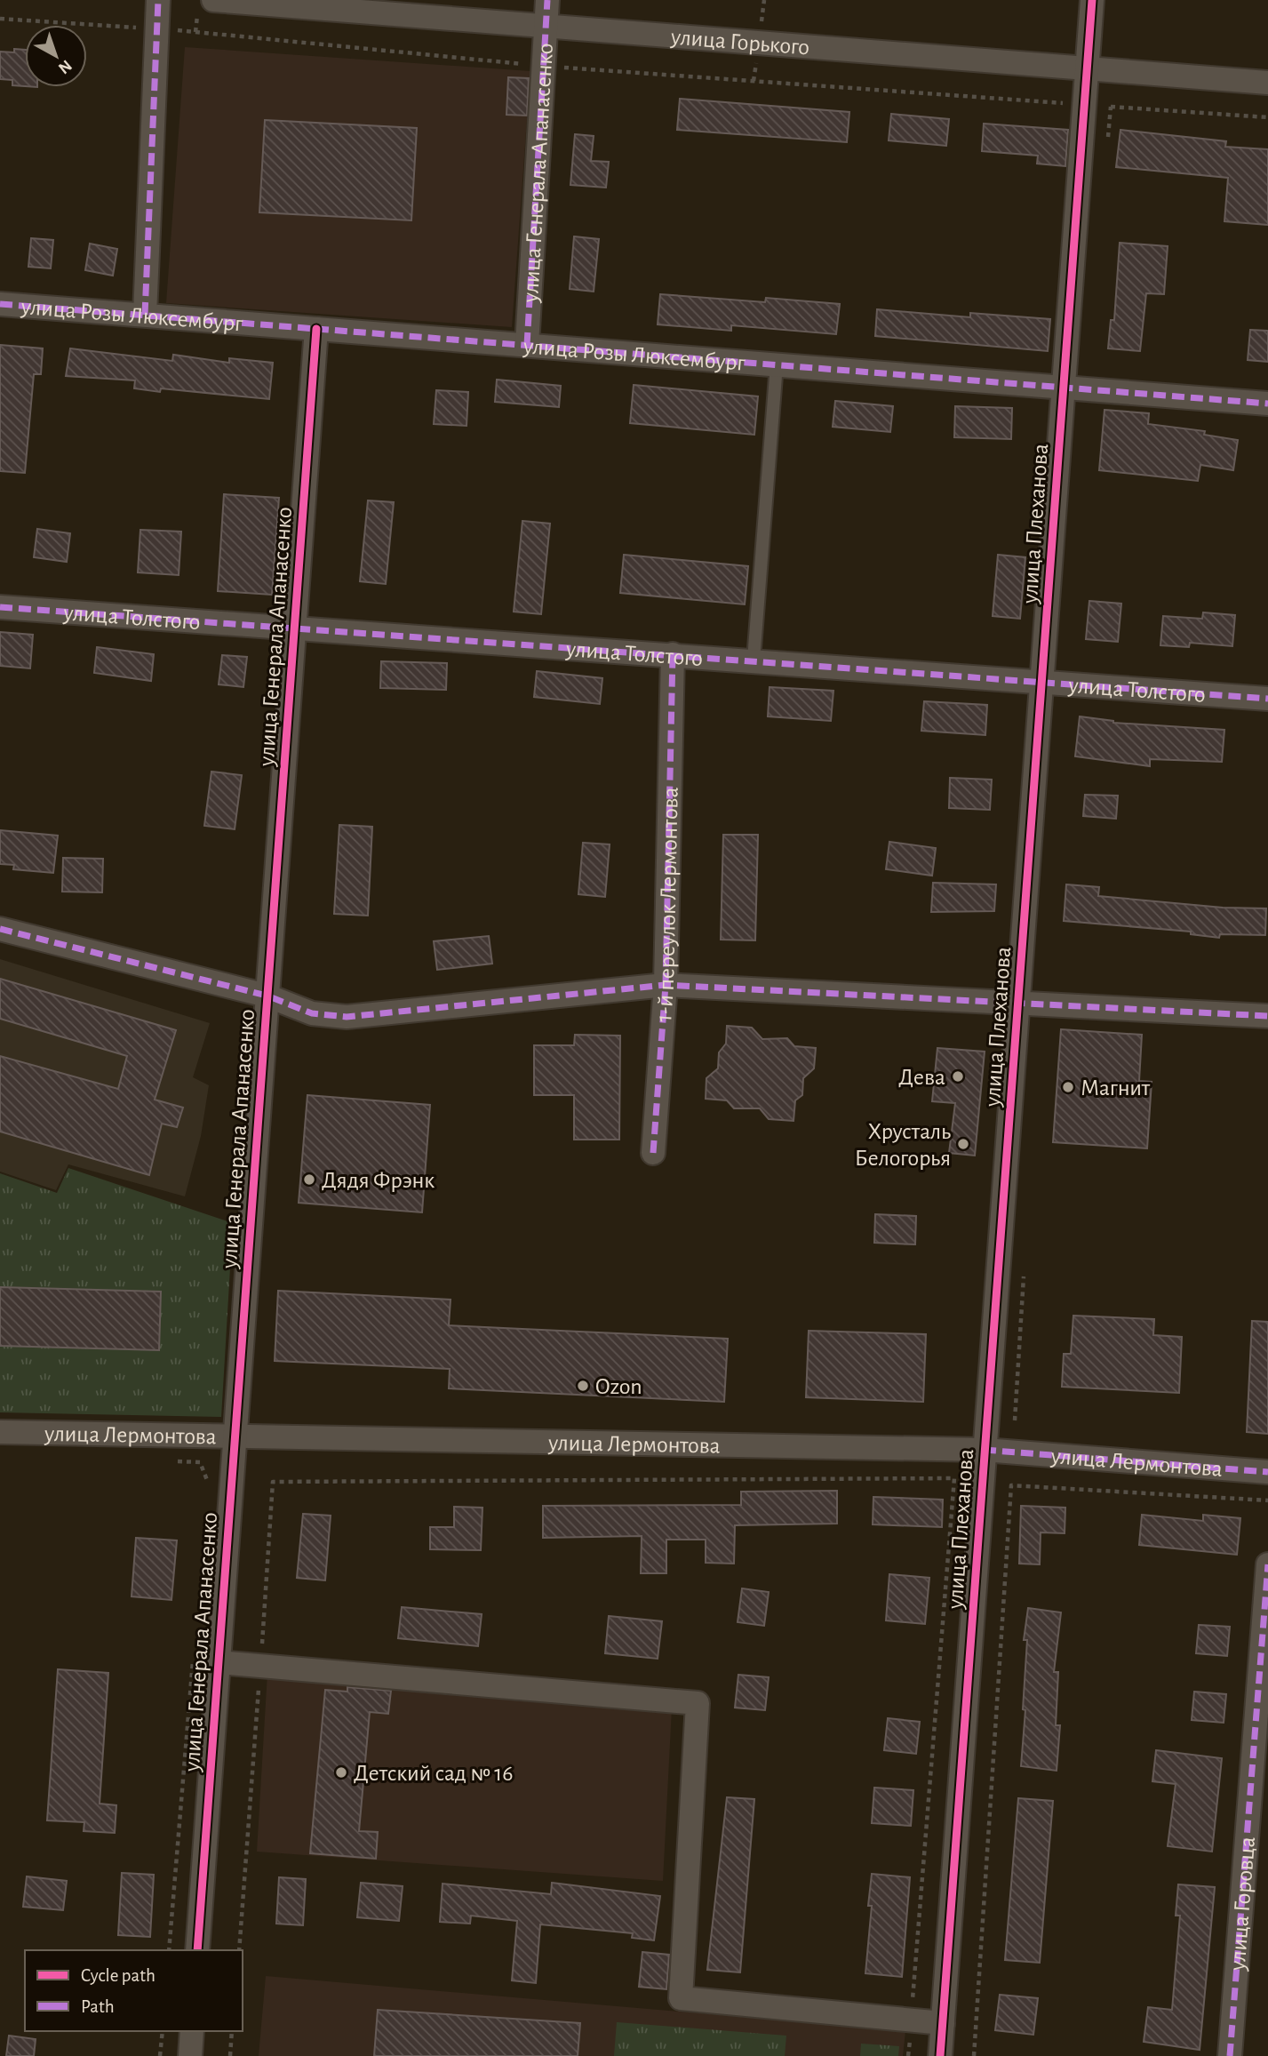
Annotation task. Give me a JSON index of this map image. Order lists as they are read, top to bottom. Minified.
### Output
{"streets":{"street":["улица Горького","улица Генерала Апанасенко","улица Розы Люксембург","улица Плеханова","улица Толстого","1-й переулок Лермонтова","улица Лермонтова","улица Горовца"]},"crossings":[["улица Горького","улица Генерала Апанасенко"],["улица Горького","улица Плеханова"],["улица Генерала Апанасенко","улица Розы Люксембург"],["улица Генерала Апанасенко","улица Толстого"],["улица Генерала Апанасенко","улица Лермонтова"],["улица Розы Люксембург","улица Плеханова"],["улица Плеханова","улица Толстого"],["улица Плеханова","улица Лермонтова"],["улица Толстого","1-й переулок Лермонтова"]],"places":["Дева","Магнит","Хрусталь Белогорья","Дядя Фрэнк","Ozon","Детский сад № 16"],"legend":["Cycle path","Path"],"north":"bottom right"}
